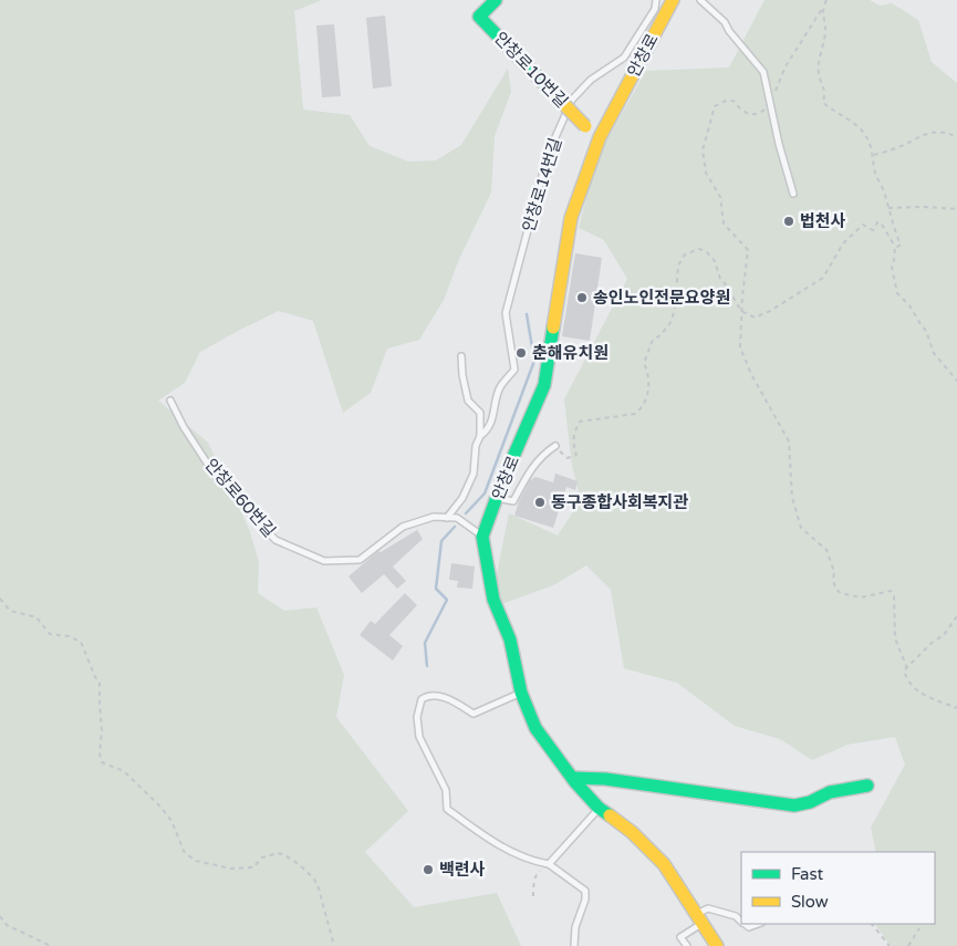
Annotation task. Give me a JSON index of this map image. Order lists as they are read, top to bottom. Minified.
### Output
{"streets":{"street":["안창로","안창로10번길"],"lane":["안창로14번길","안창로60번길"]},"crossings":[["안창로","안창로10번길"],["안창로","안창로60번길"]],"places":["법천사","송인노인전문요양원","춘해유치원","동구종합사회복지관","백련사"],"legend":["Fast","Slow"]}
